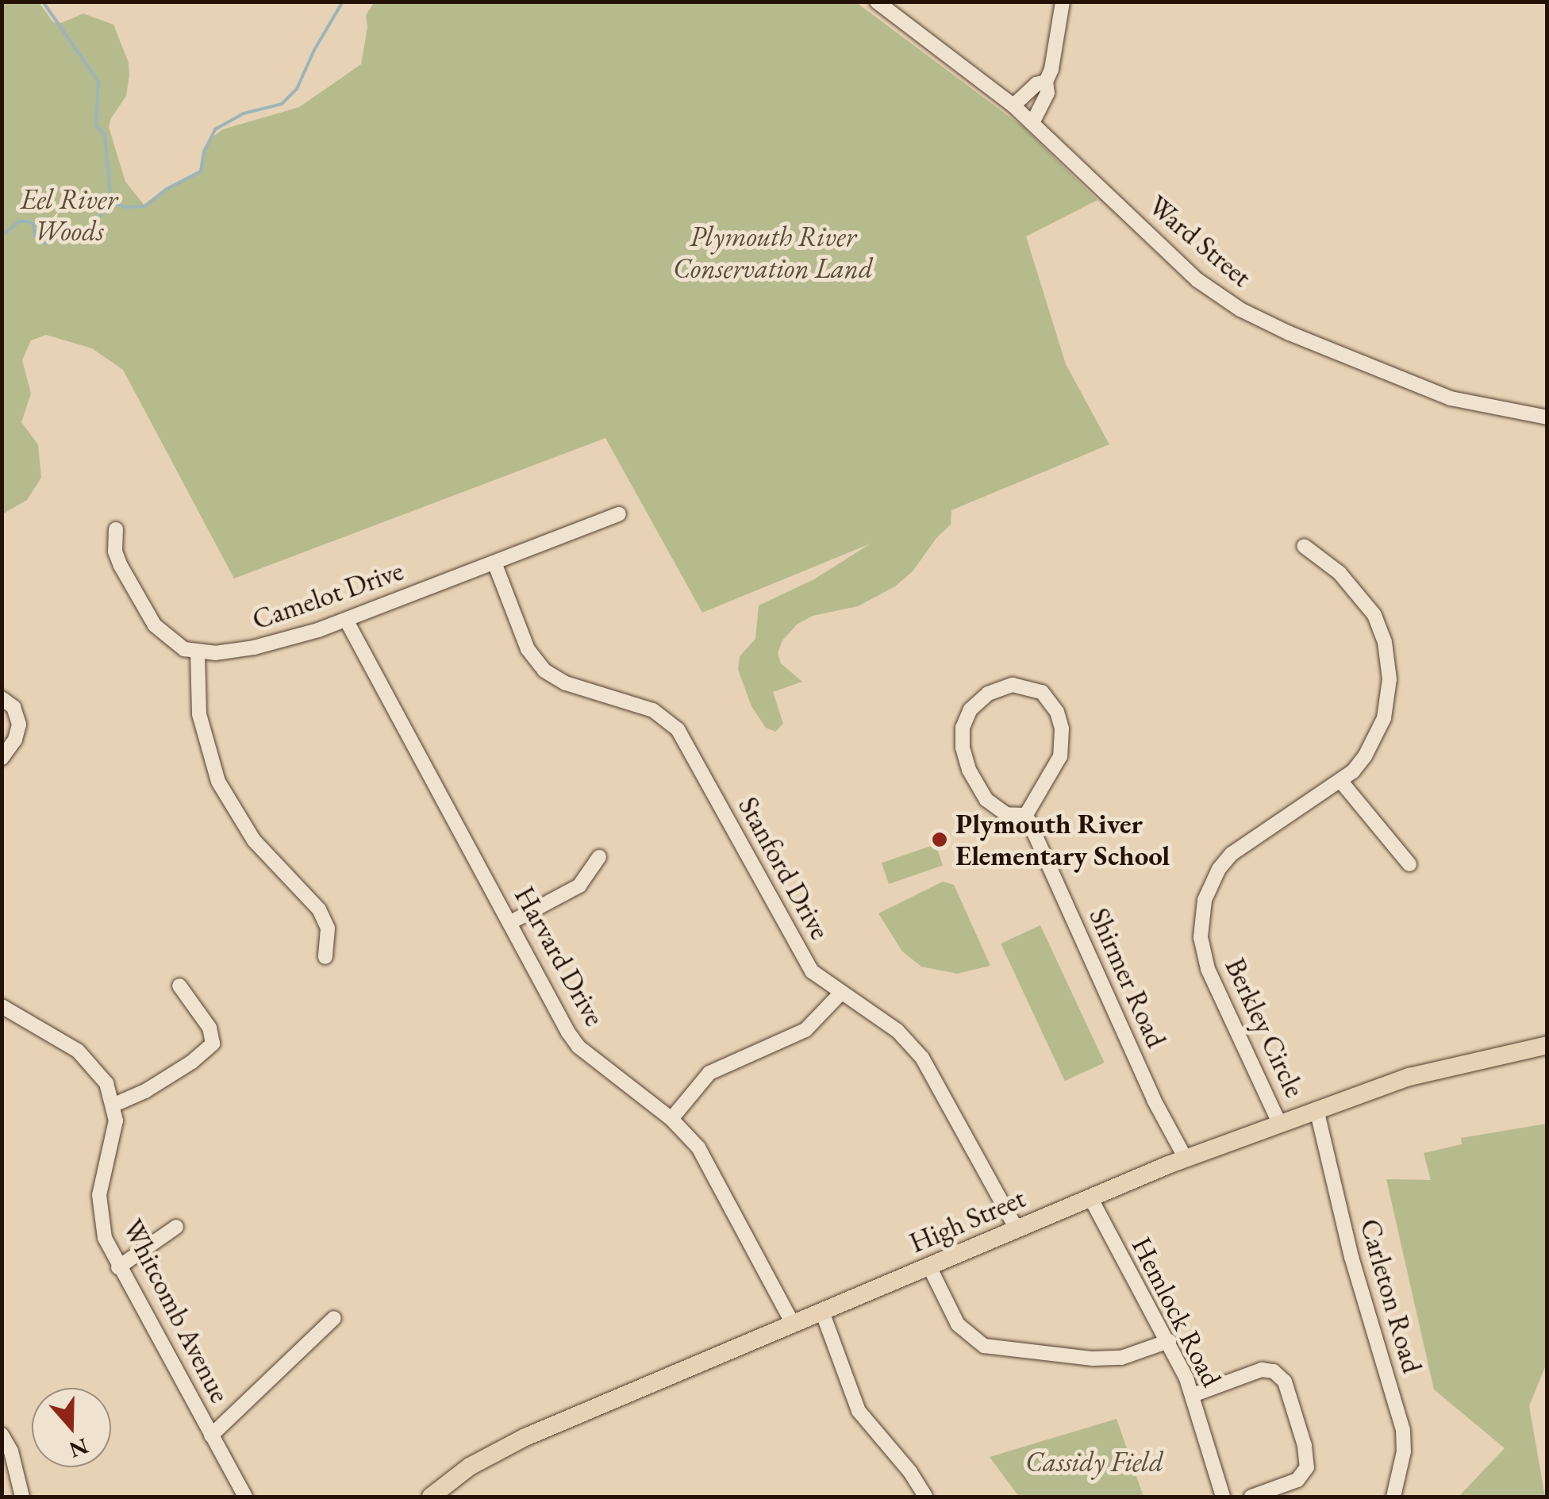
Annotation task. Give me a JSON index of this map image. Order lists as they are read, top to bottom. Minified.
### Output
{"streets":{"main road":["High Street"],"street":["Ward Street","Camelot Drive","Stanford Drive","Harvard Drive","Shirmer Road","Berkley Circle","Carleton Road","Whitcomb Avenue","Hemlock Road"]},"crossings":[["Camelot Drive","Stanford Drive"],["Camelot Drive","Harvard Drive"],["Stanford Drive","High Street"],["Harvard Drive","High Street"],["Shirmer Road","High Street"],["Berkley Circle","High Street"],["High Street","Carleton Road"],["High Street","Hemlock Road"]],"parks":["Eel River Woods","Plymouth River Conservation Land","Cassidy Field"],"places":["Plymouth River Elementary School"],"north":"bottom"}
